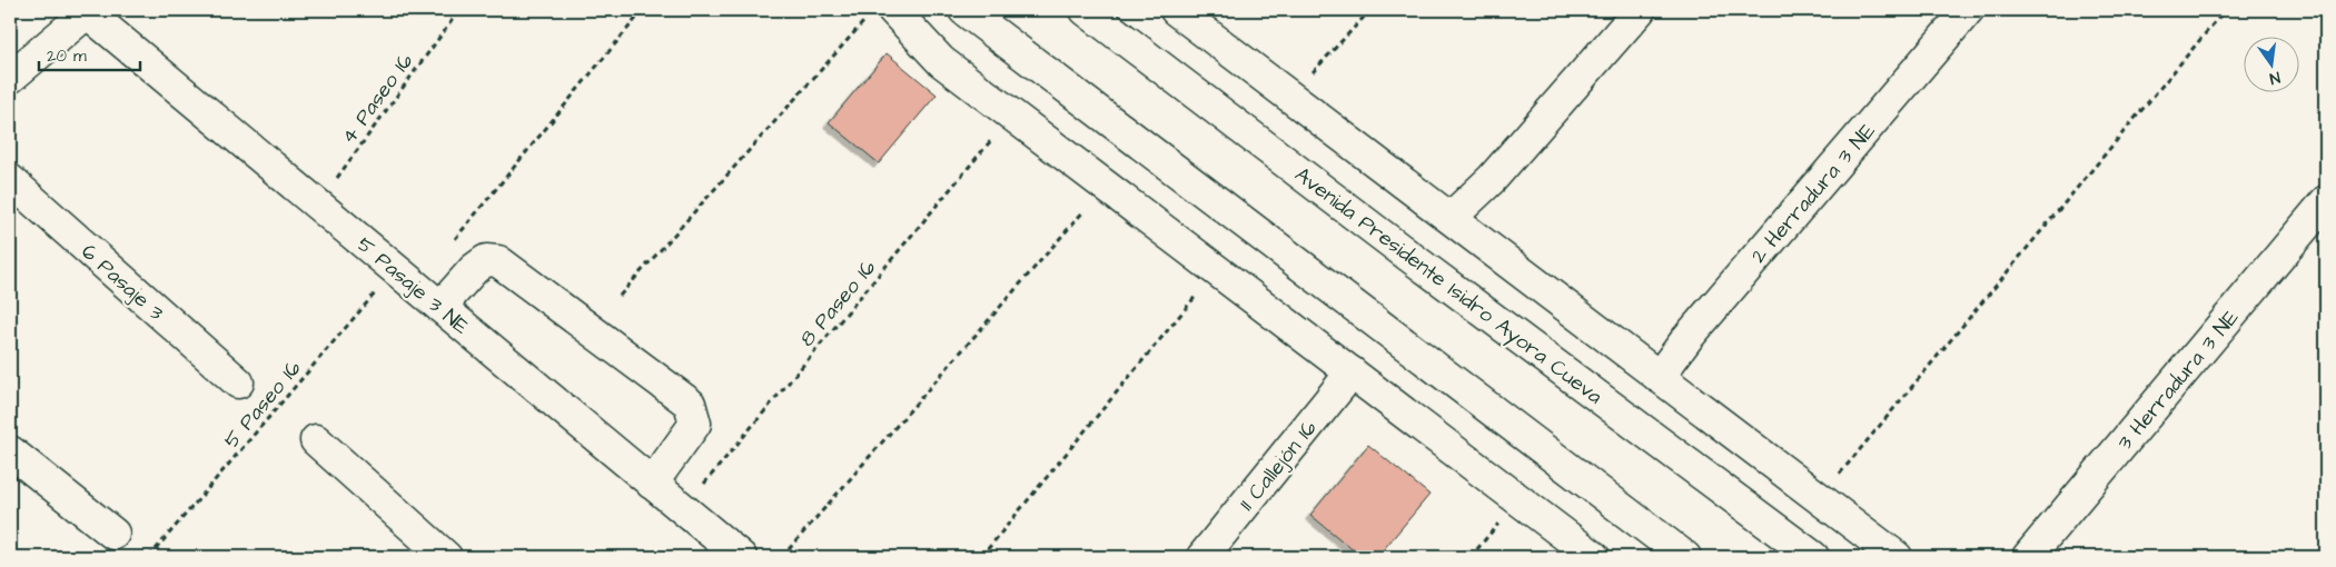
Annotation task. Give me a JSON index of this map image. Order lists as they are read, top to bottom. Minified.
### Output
{"streets":{"main road":["2 Herradura 3 NE","6 Pasaje 3","5 Pasaje 3 NE","Avenida Presidente Isidro Ayora Cueva","3 Herradura 3 NE","11 Callejón 16"],"path":["4 Paseo 16","8 Paseo 16","5 Paseo 16"]},"crossings":[["4 Paseo 16","5 Pasaje 3 NE"],["5 Pasaje 3 NE","8 Paseo 16"],["5 Pasaje 3 NE","5 Paseo 16"]],"scale_bar":"20 m","north":"bottom"}
